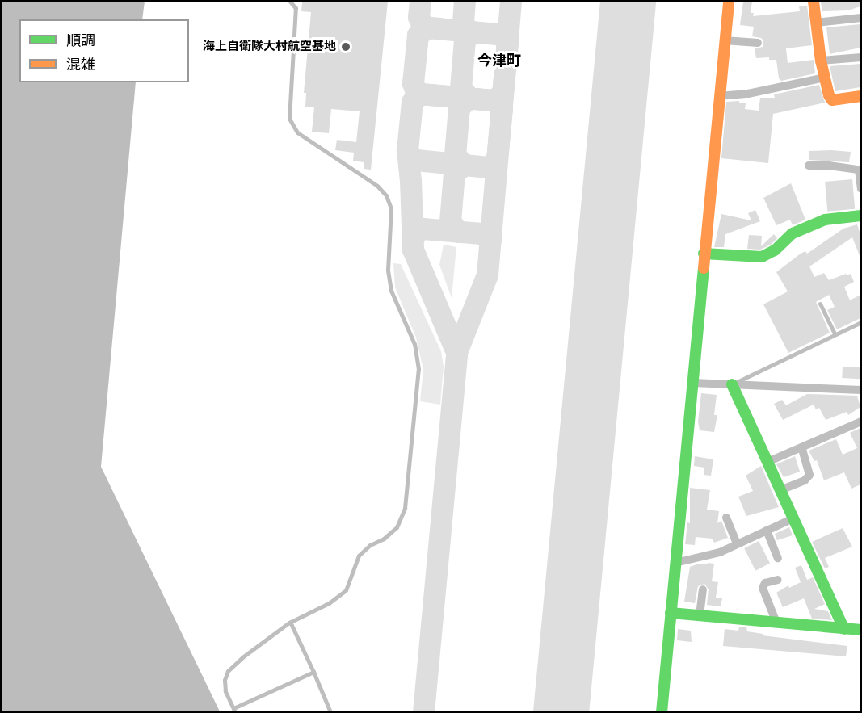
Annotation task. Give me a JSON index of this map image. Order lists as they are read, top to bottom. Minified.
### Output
{"districts":["今津町"],"places":["海上自衛隊大村航空基地"],"legend":["順調","混雑"]}
